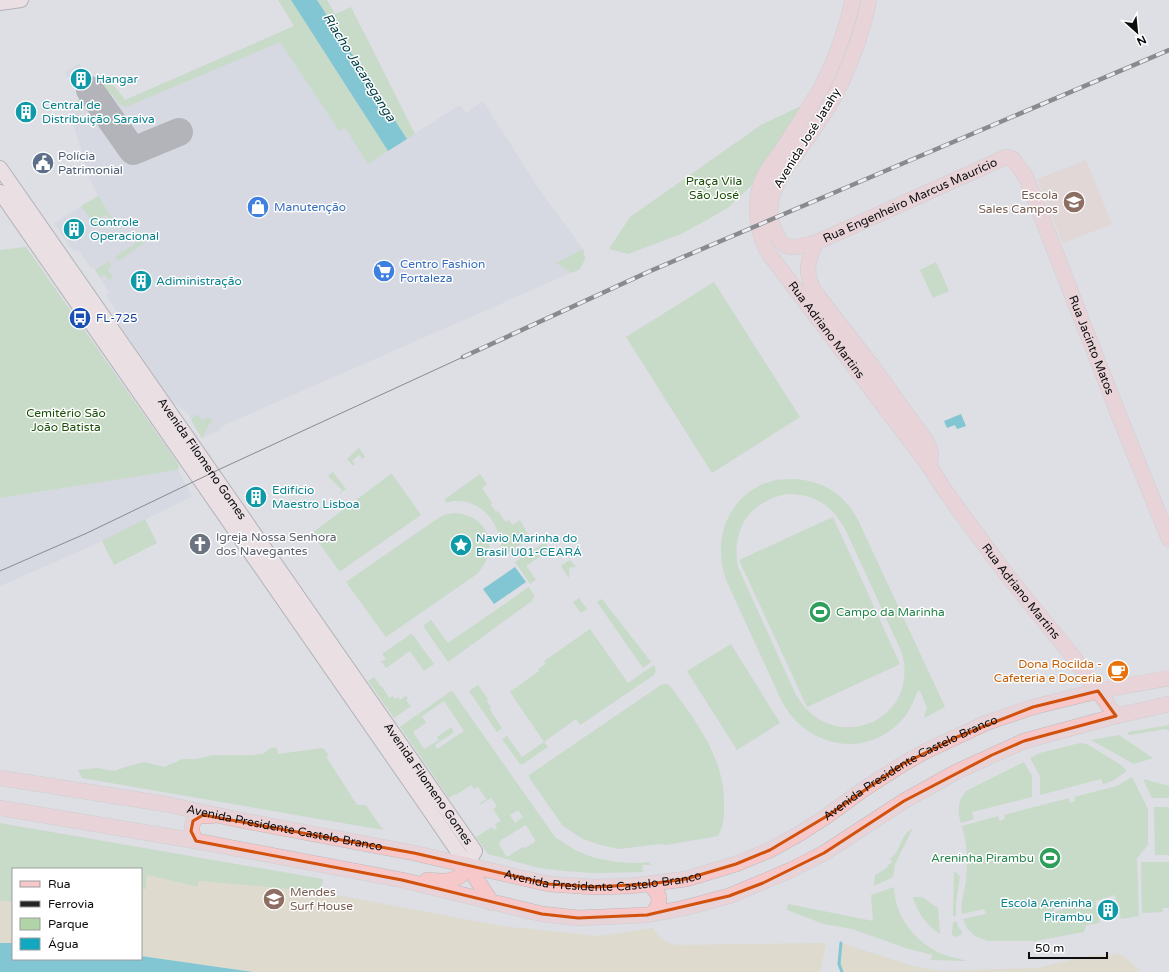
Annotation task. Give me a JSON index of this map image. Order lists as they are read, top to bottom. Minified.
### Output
{"streets":{"main road":["Avenida José Jatahy","Rua Engenheiro Marcus Maurício","Rua Adriano Martins","Rua Jacinto Matos","Avenida Presidente Castelo Branco"],"street":["Avenida Filomeno Gomes"]},"crossings":[["Avenida José Jatahy","Rua Engenheiro Marcus Maurício"],["Avenida José Jatahy","Rua Adriano Martins"],["Rua Engenheiro Marcus Maurício","Rua Adriano Martins"],["Rua Engenheiro Marcus Maurício","Rua Jacinto Matos"],["Rua Adriano Martins","Avenida Presidente Castelo Branco"],["Avenida Filomeno Gomes","Avenida Presidente Castelo Branco"]],"water":["Riacho Jacareganga"],"parks":["Praça Vila São José","Cemitério São João Batista"],"places":{"building":["Hangar","Central de Distribuição Saraiva","Controle Operacional","Adiministração","Edifício Maestro Lisboa","Escola Areninha Pirambu"],"public building":["Polícia Patrimonial"],"school or university":["Escola Sales Campos","Mendes Surf House"],"shop":["Manutenção"],"supermarket":["Centro Fashion Fortaleza"],"bus stop":["FL-725"],"church":["Igreja Nossa Senhora dos Navegantes"],"place":["Navio Marinha do Brasil U01-CEARÁ"],"sports":["Campo da Marinha","Areninha Pirambu"],"cafe":["Dona Rocilda - Cafeteria e Doceria"]},"legend":["Rua","Ferrovia","Parque","Água"],"scale_bar":"50 m","north":"bottom right"}
